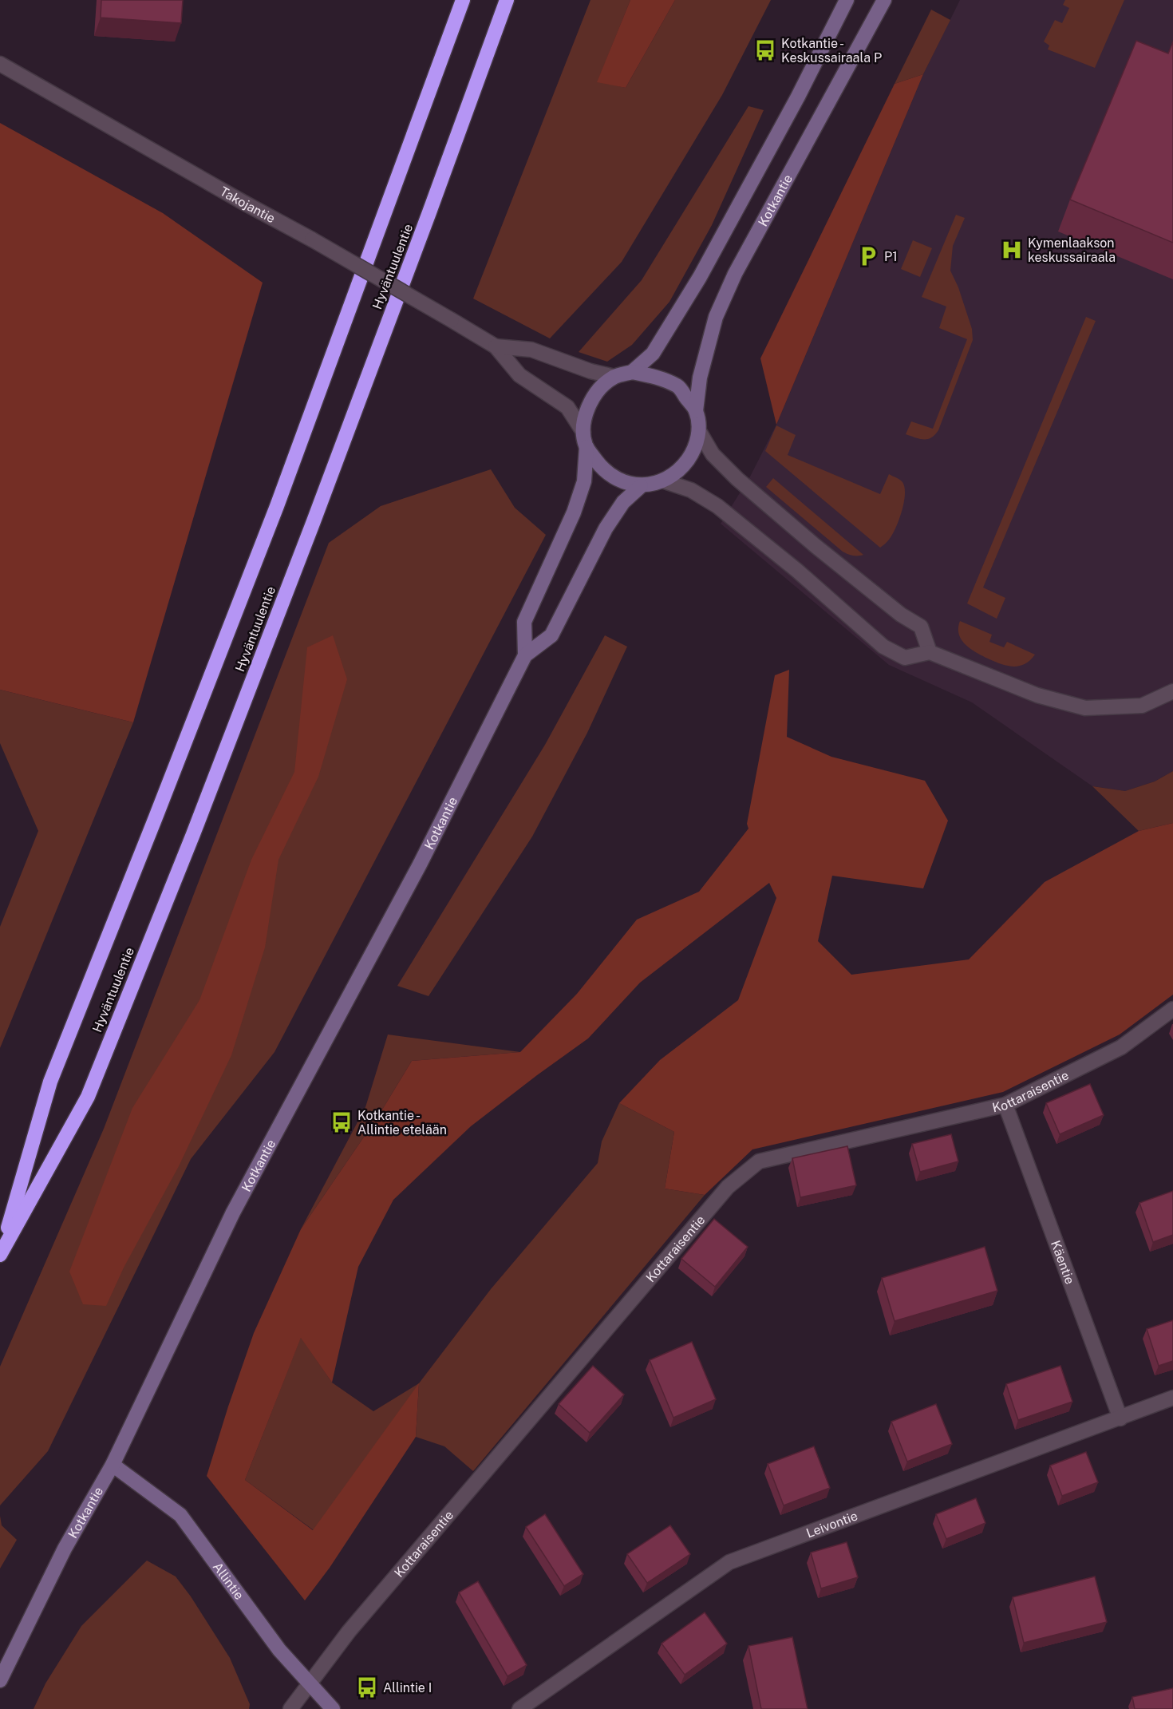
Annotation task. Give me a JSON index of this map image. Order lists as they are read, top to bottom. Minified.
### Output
{"streets":{"highway":["Hyväntuulentie"],"street":["Kotkantie","Takojantie","Kottaraisentie","Käentie","Leivontie","Allintie"]},"crossings":[["Kotkantie","Takojantie"],["Kotkantie","Allintie"],["Kottaraisentie","Käentie"],["Kottaraisentie","Allintie"],["Käentie","Leivontie"]],"places":{"bus stop":["Kotkantie - Keskussairaala P","Kotkantie - Allintie etelään","Allintie I"],"hospital":["Kymenlaakson keskussairaala"],"parking":["P1"]}}
